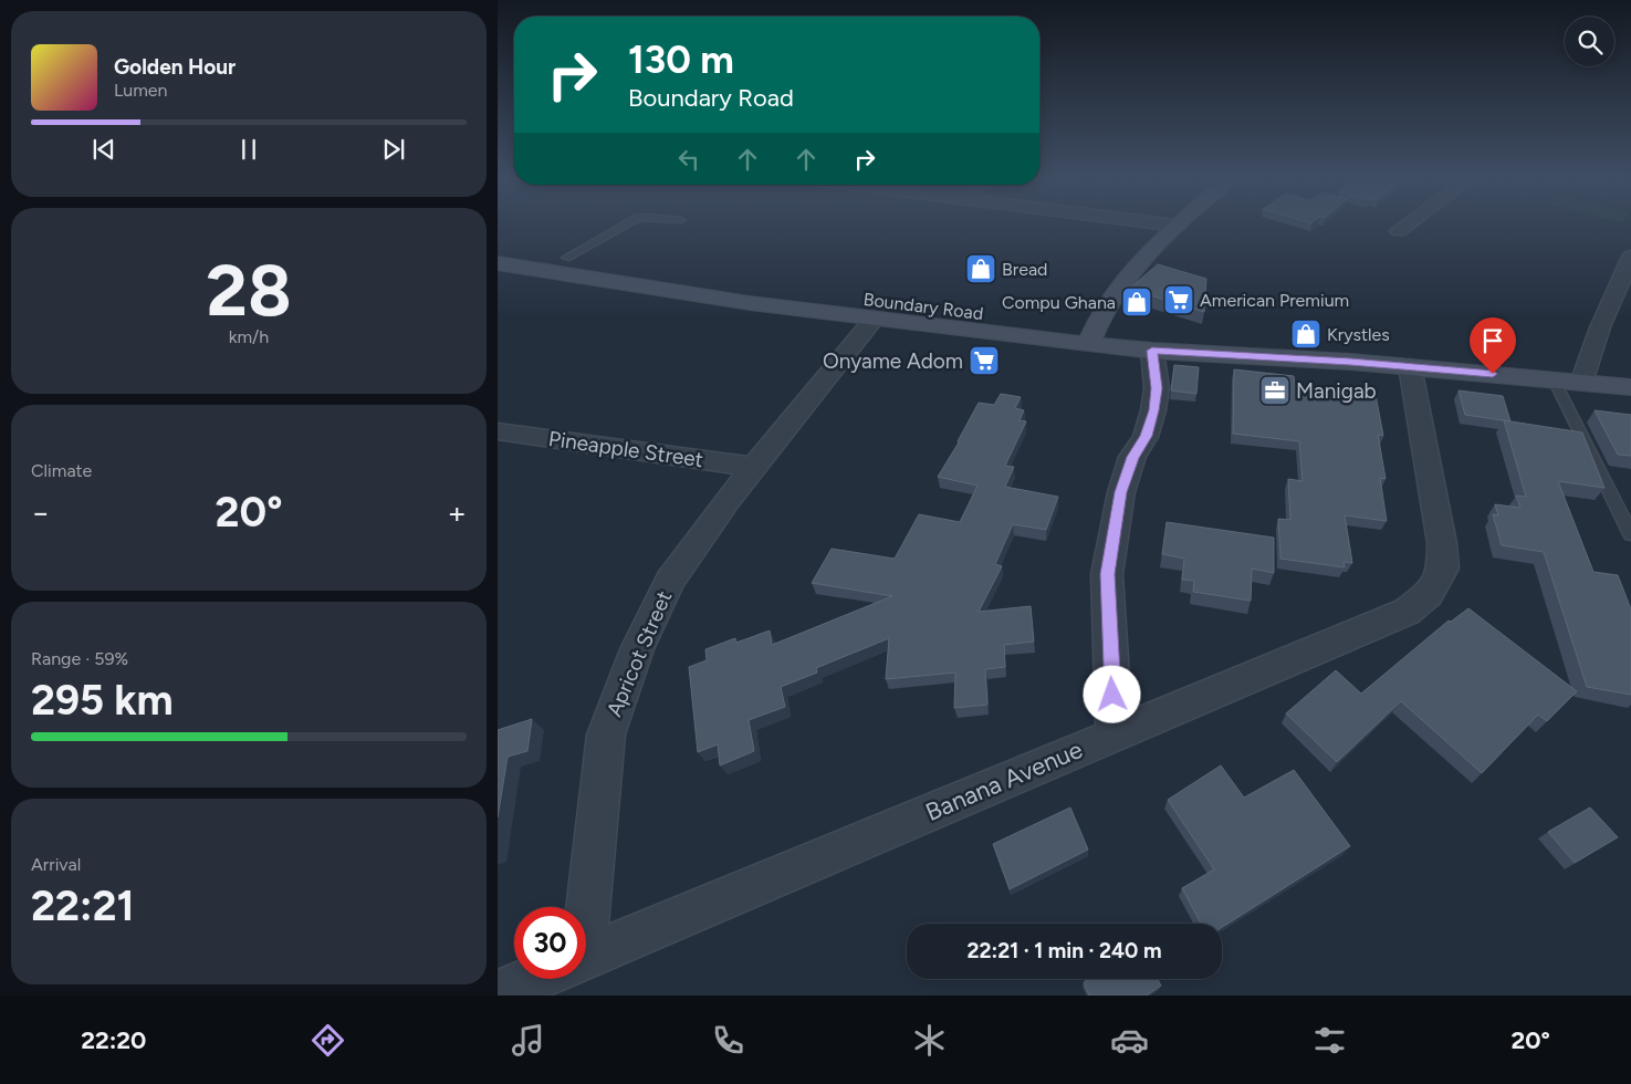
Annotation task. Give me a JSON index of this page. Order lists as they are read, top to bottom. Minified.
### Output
{"streets":{"main road":["Boundary Road"],"street":["Pineapple Street","Apricot Street","Banana Avenue"]},"crossings":[["Boundary Road","Apricot Street"],["Boundary Road","Banana Avenue"],["Pineapple Street","Apricot Street"]],"places":{"shop":["Bread","Compu Ghana","Krystles"],"supermarket":["American Premium","Onyame Adom"],"office":["Manigab"]},"page":{"turn":["130 m","Boundary Road"],"song":["Golden Hour","Lumen"],"tile":[["28","km/h"],"Climate",["Range · 59%","295 km"],["Arrival","22:21"]],"heat":["−","20°","+"],"limit":"30","trip":"22:21 · 1 min · 240 m","tabs":["22:20","20°"]}}
